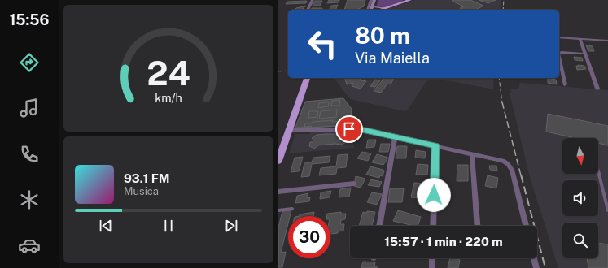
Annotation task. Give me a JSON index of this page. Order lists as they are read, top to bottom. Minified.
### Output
{"north":"bottom","page":{"tabs":"15:56","turn":["80 m","Via Maiella"],"song":["93.1 FM","Musica"],"limit":"30","trip":"15:57 · 1 min · 220 m","gauge":["24","km/h"]}}
